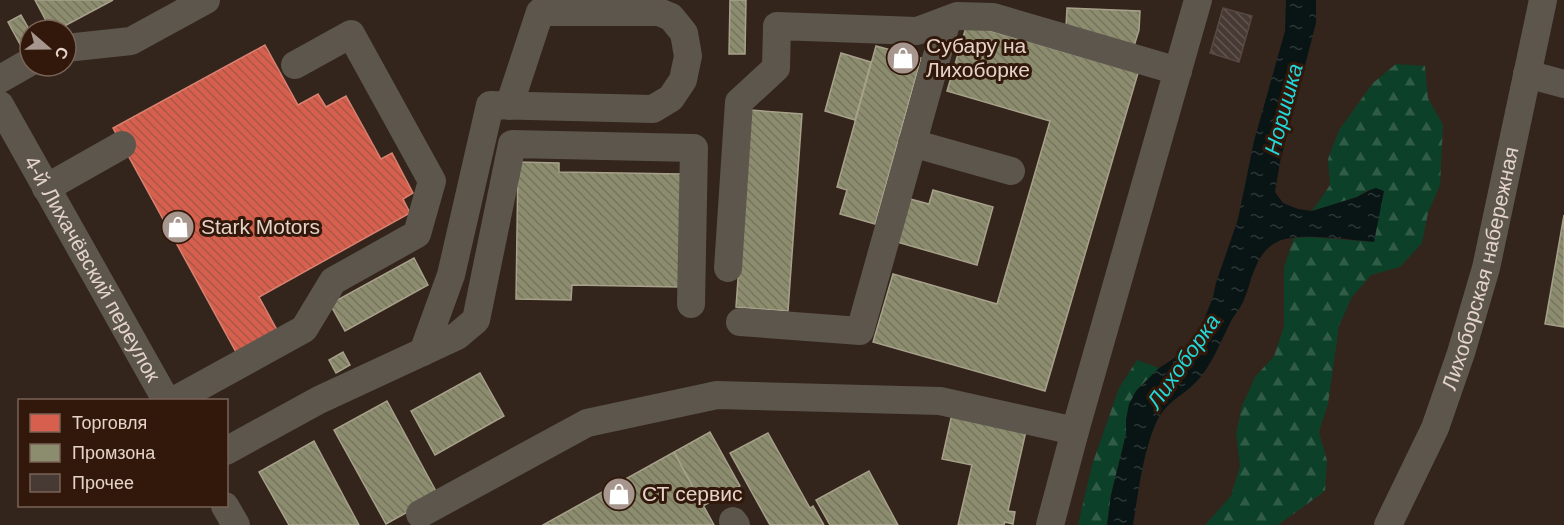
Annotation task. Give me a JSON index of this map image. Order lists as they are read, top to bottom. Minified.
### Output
{"streets":{"street":["Лихоборская набережная","4-й Лихачёвский переулок"]},"water":["Норишка","Лихоборка"],"places":{"shop":["Субару на Лихоборке","Stark Motors","СТ сервис"]},"legend":["Торговля","Промзона","Прочее"],"north":"right"}
